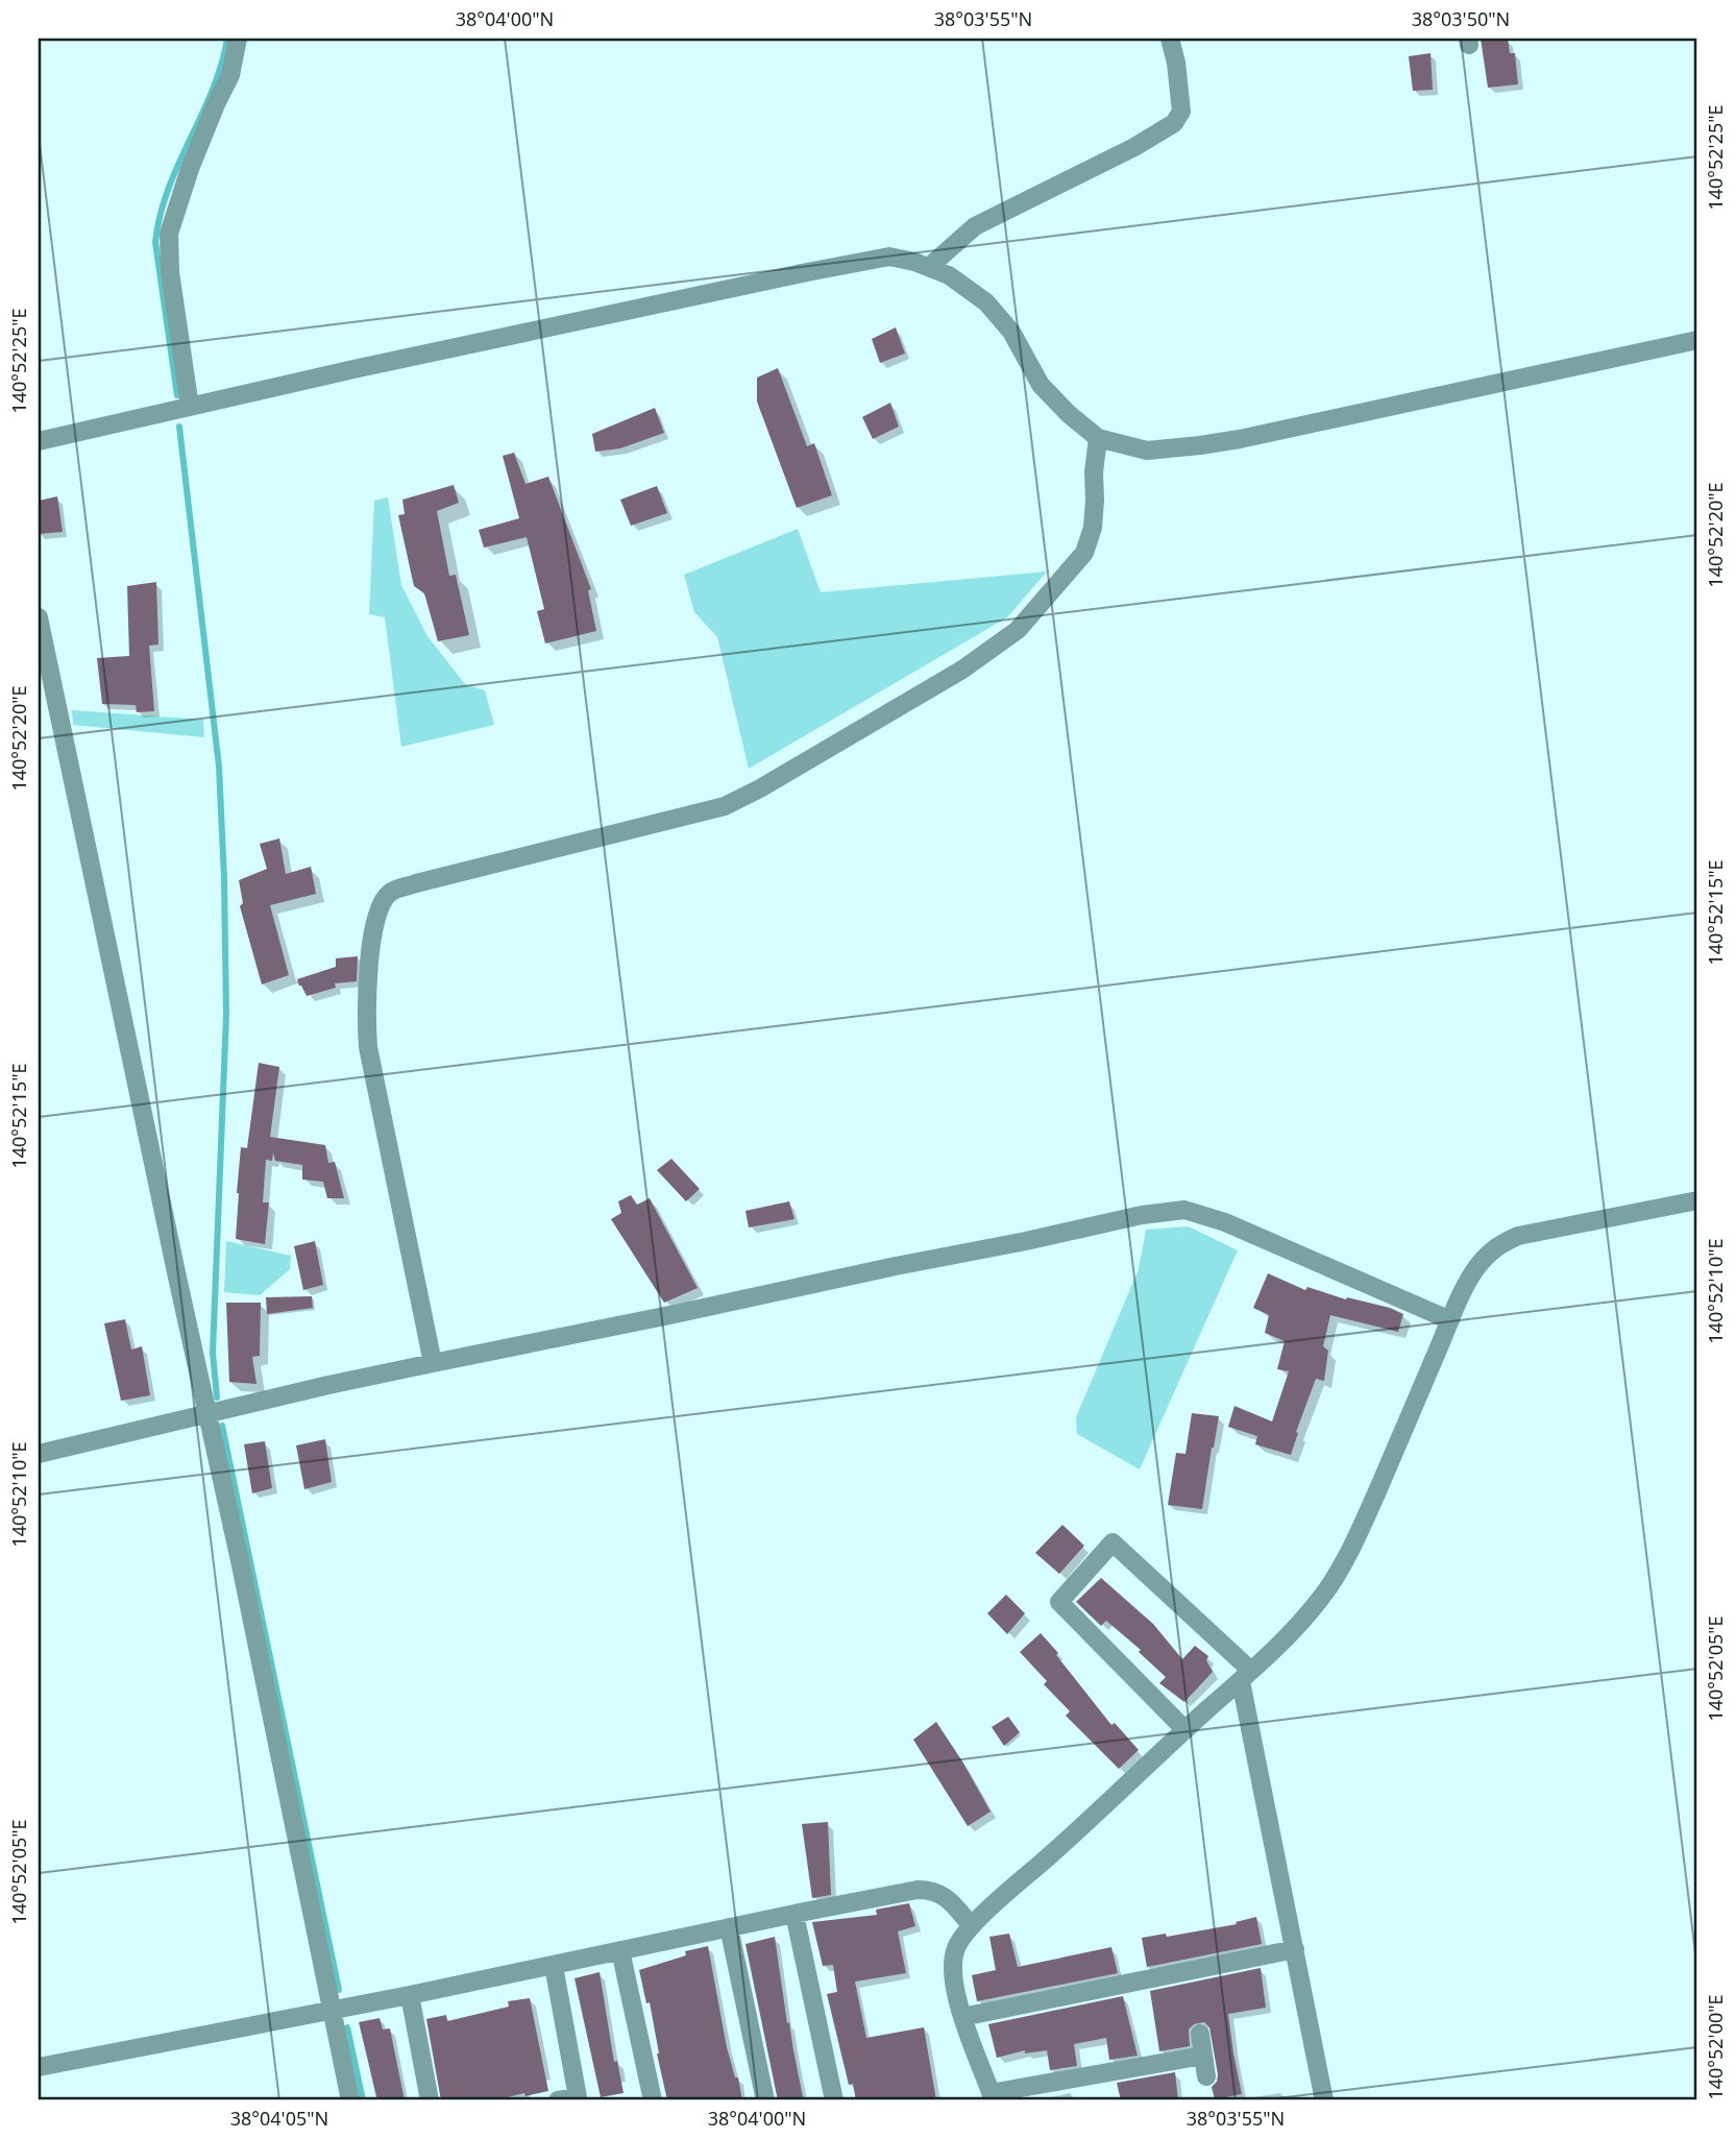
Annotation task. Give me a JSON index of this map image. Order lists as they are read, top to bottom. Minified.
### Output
{"coordinates":["38°04'00\"N","38°03'55\"N","38°03'50\"N","140°52'25\"E","140°52'20\"E","140°52'15\"E","140°52'10\"E","140°52'05\"E","140°52'00\"E","38°04'05\"N"]}
